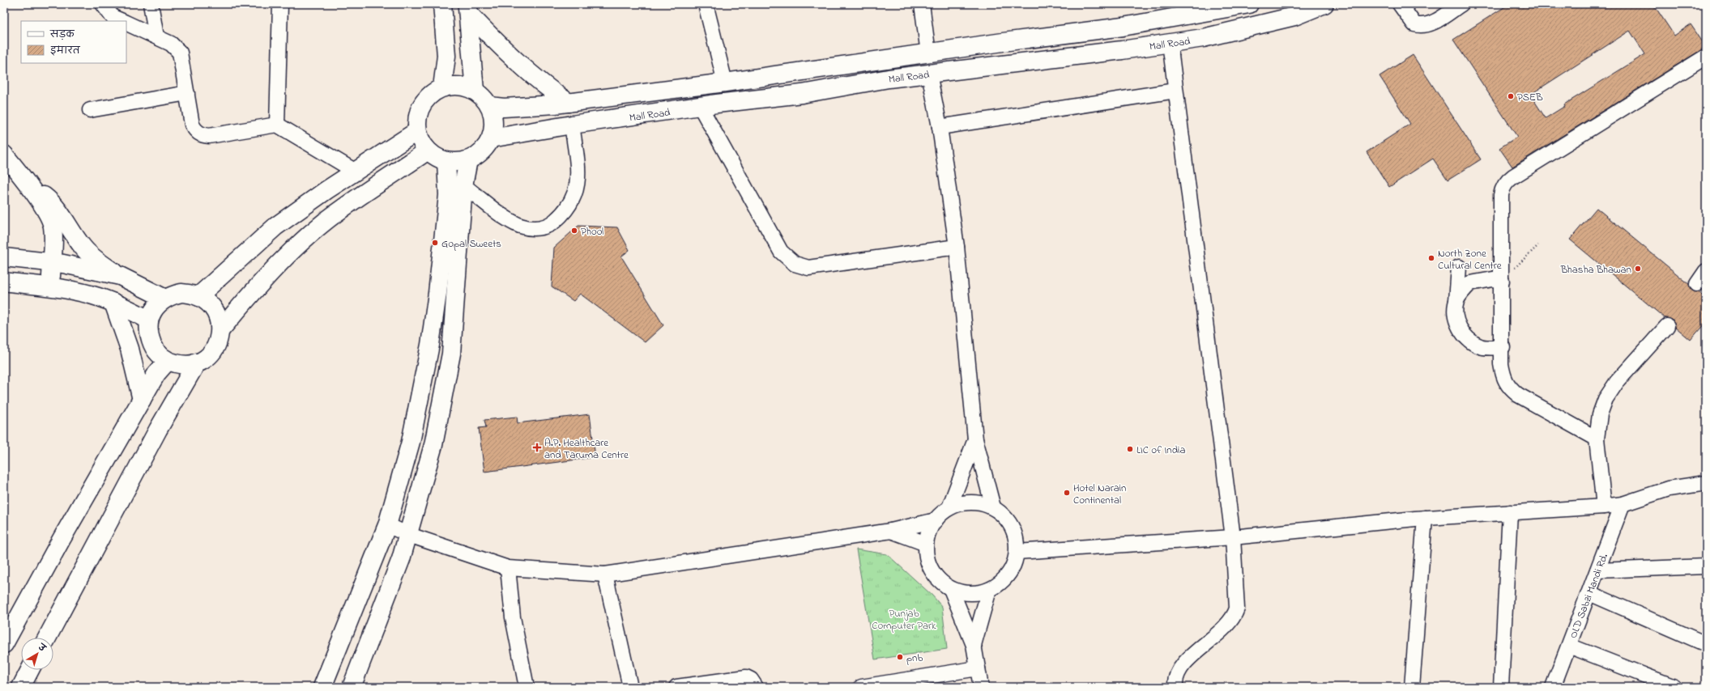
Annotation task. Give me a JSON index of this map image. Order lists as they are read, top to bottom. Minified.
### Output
{"streets":{"main road":["Mall Road"],"street":["OLD Sabzi Mandi Rd."]},"parks":["Punjab Computer Park"],"places":{"other":["PSEB","Phool","Gopal Sweets","North Zone Cultural Centre","Bhasha Bhawan","LIC of India","Hotel Narain Continental","pnb"],"health":["A.P. Healthcare and Taruma Centre"]},"legend":["सड़क","इमारत"],"north":"top right"}
